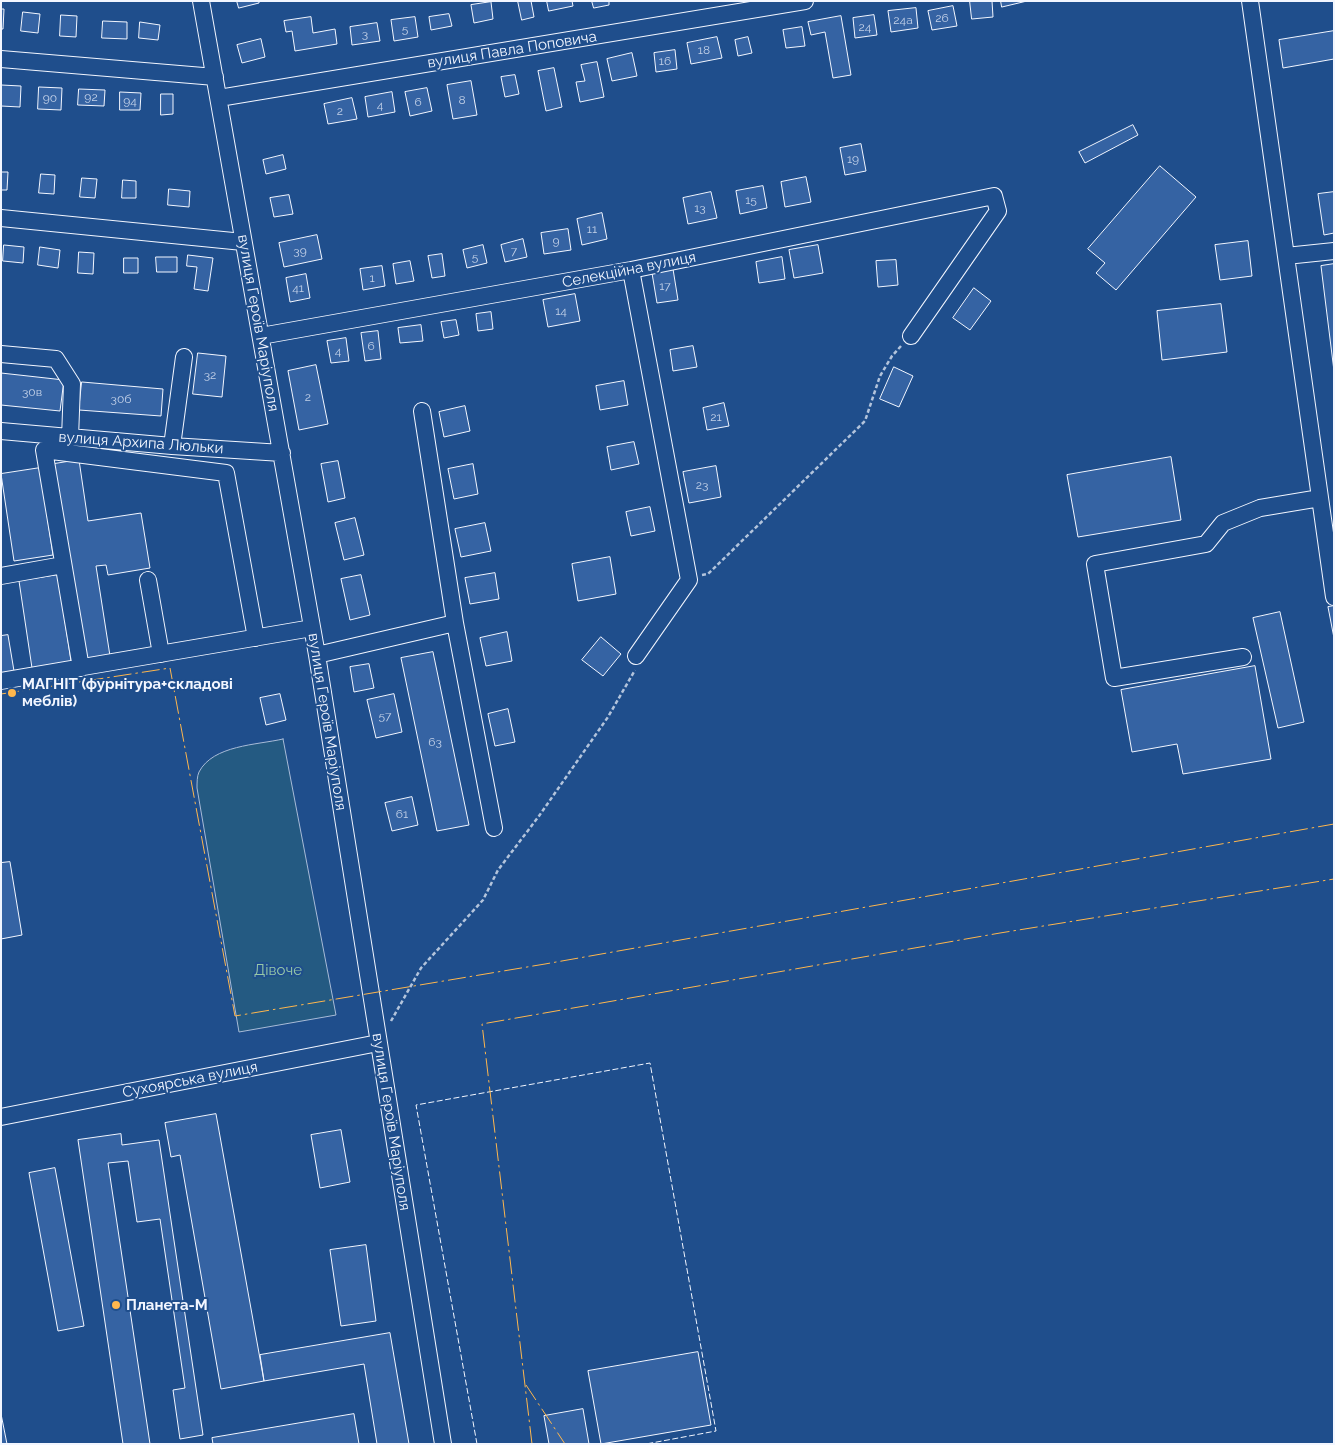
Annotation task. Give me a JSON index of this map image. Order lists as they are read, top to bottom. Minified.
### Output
{"streets":{"street":["вулиця Павла Поповича","Селекційна вулиця","вулиця Героїв Маріуполя","вулиця Архипа Люльки","Сухоярська вулиця"]},"crossings":[["вулиця Павла Поповича","вулиця Героїв Маріуполя"],["Селекційна вулиця","вулиця Героїв Маріуполя"],["вулиця Героїв Маріуполя","вулиця Архипа Люльки"],["вулиця Героїв Маріуполя","Сухоярська вулиця"]],"parks":["Дівоче"],"places":["МАГНІТ (фурнітура+складові меблів)","Планета-М"],"house_numbers":["26","24а","24","5","3","18","16","92","90","8","94","6","4","2","19","15","13","11","9","39","7","5","1","17","41","14","6","4","32","30в","2","30б","21","23","57","63","61"]}
